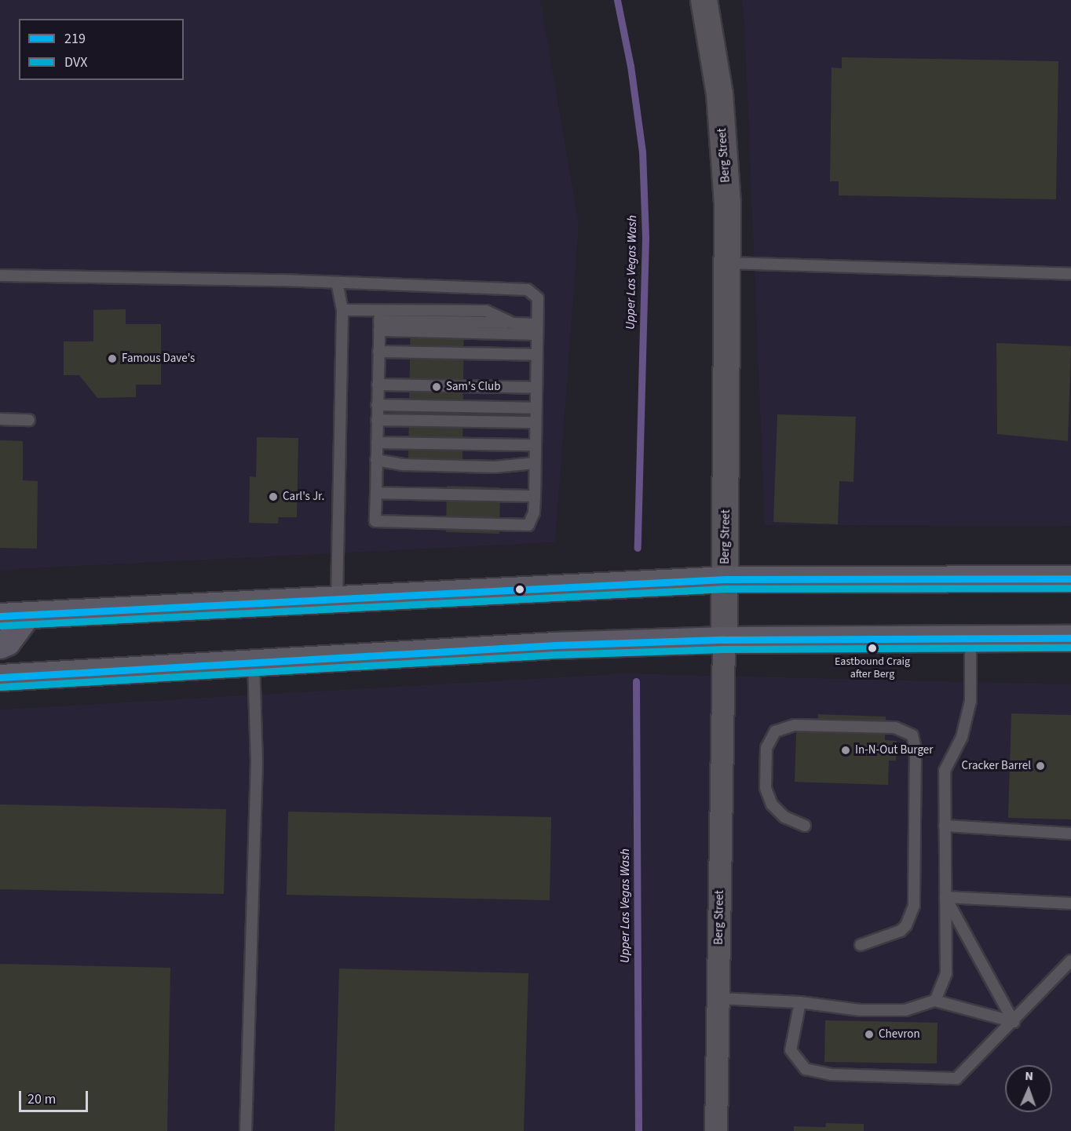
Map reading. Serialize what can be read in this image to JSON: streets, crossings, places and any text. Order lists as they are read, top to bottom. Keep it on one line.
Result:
{"streets":{"street":["Berg Street"]},"water":["Upper Las Vegas Wash"],"places":["Famous Dave's","Sam's Club","Carl's Jr.","Eastbound Craig after Berg","In-N-Out Burger","Cracker Barrel","Chevron"],"lines":["transit line 219","transit line DVX"],"legend":["219","DVX"],"scale_bar":"20 m","north":"top"}
